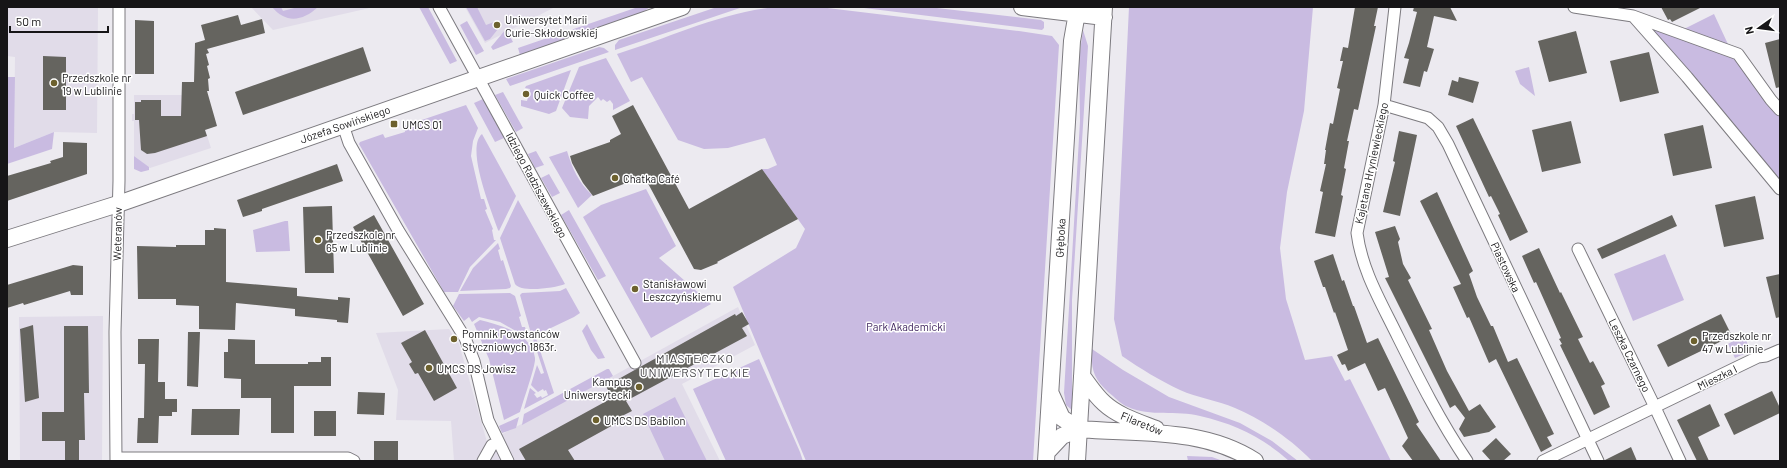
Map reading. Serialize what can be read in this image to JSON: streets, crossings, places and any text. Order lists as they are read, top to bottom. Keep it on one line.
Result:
{"streets":{"main road":["Józefa Sowińskiego","Głęboka","Filaretów"],"street":["Kajetana Hryniewieckiego","Idziego Radziszewskiego","Weteranów","Piastowska","Leszka Czarnego","Mieszka I"]},"crossings":[["Józefa Sowińskiego","Idziego Radziszewskiego"],["Józefa Sowińskiego","Weteranów"],["Kajetana Hryniewieckiego","Piastowska"],["Głęboka","Filaretów"],["Piastowska","Mieszka I"],["Leszka Czarnego","Mieszka I"]],"districts":["MIASTECZKO UNIWERSYTECKIE"],"parks":["Park Akademicki"],"places":{"other":["Uniwersytet Marii Curie-Skłodowskiej","Przedszkole nr 19 w Lublinie","Quick Coffee","Chatka Café","Przedszkole nr 65 w Lublinie","Stanisławowi Leszczyńskiemu","Pomnik Powstańców Styczniowych 1863r.","Przedszkole nr 47 w Lublinie","UMCS DS Jowisz","Kampus Uniwersytecki","UMCS DS Babilon"],"transit":["UMCS 01"]},"scale_bar":"50 m","north":"left"}
